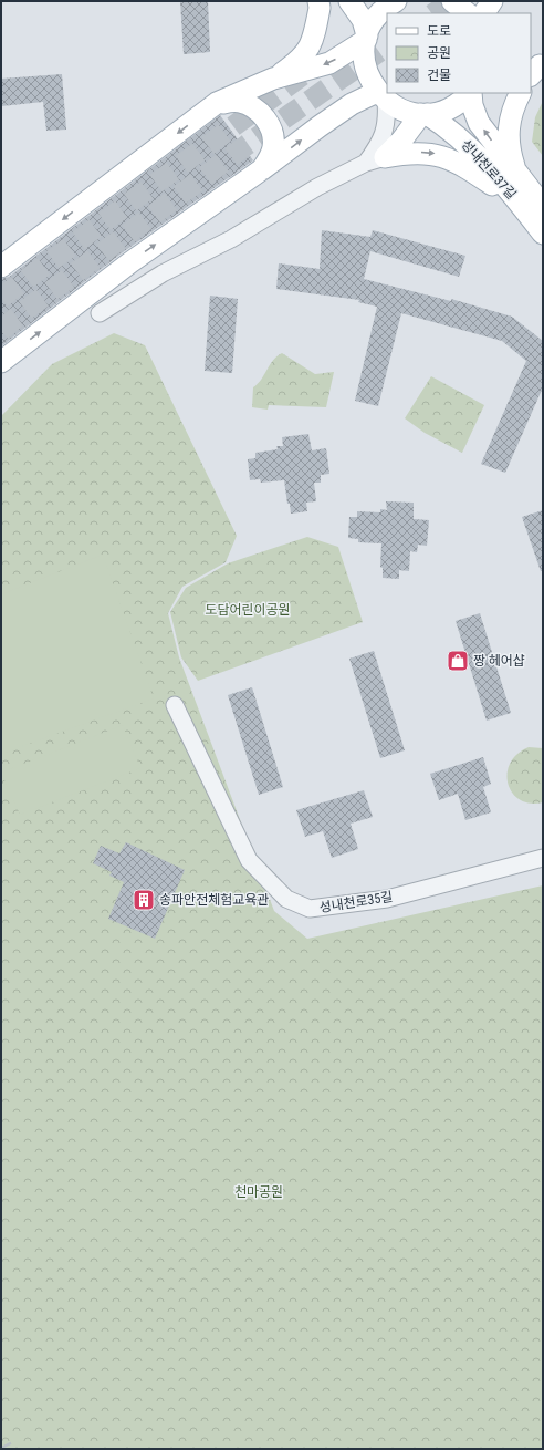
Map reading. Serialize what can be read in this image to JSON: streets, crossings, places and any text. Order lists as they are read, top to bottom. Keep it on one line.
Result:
{"streets":{"main road":["성내천로37길"],"street":["성내천로35길"]},"parks":["도담어린이공원","천마공원"],"places":{"shop":["짱 헤어샵"],"building":["송파안전체험교육관"]},"legend":["도로","공원","건물"]}
